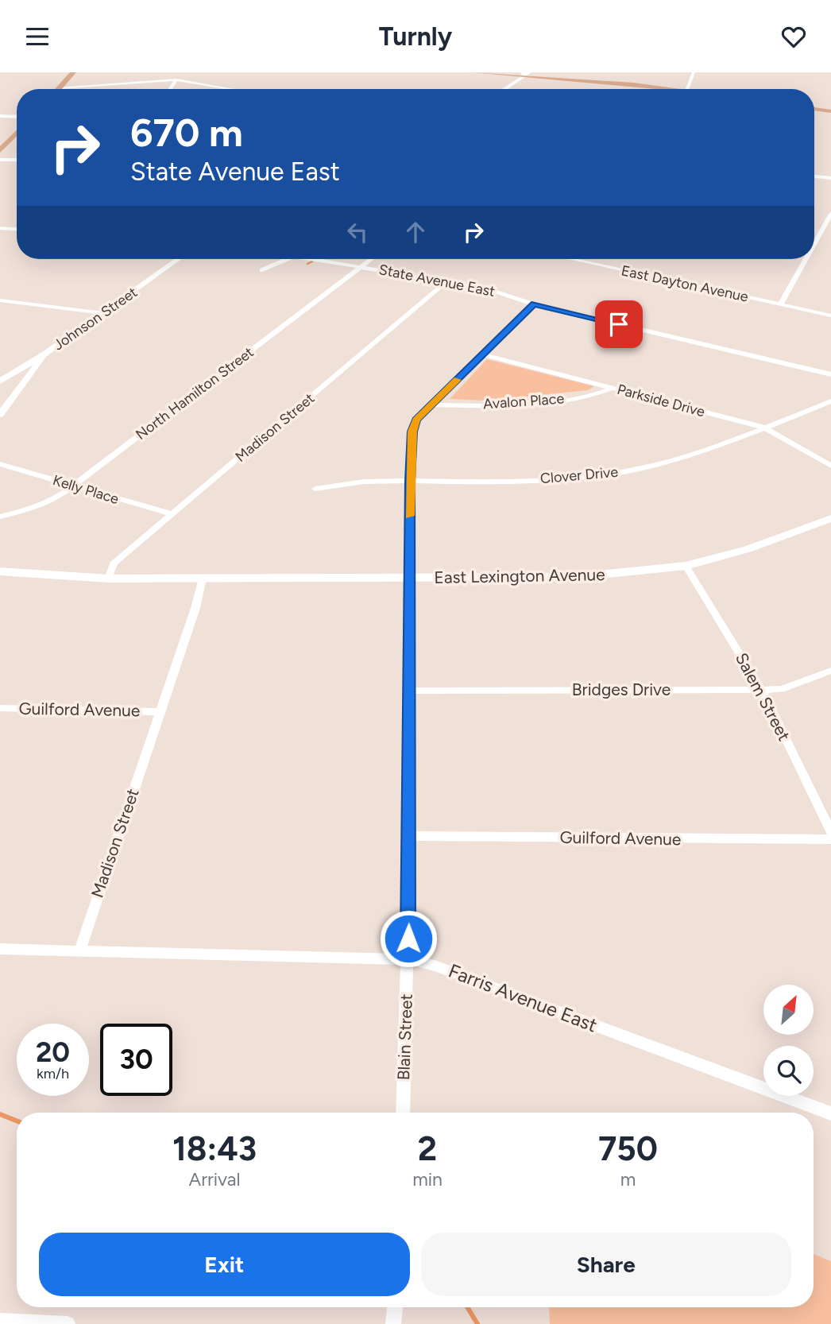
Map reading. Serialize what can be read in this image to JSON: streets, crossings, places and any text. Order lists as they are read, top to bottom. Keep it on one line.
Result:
{"streets":{"main road":["East Lexington Avenue"],"street":["State Avenue East","East Dayton Avenue","Johnson Street","North Hamilton Street","Parkside Drive","Avalon Place","Madison Street","Clover Drive","Kelly Place","Bridges Drive","Salem Street","Guilford Avenue","Farris Avenue East","Blain Street"]},"crossings":[["State Avenue East","North Hamilton Street"],["State Avenue East","Madison Street"],["State Avenue East","Blain Street"],["North Hamilton Street","Kelly Place"],["Parkside Drive","Avalon Place"],["Parkside Drive","Clover Drive"],["Parkside Drive","Blain Street"],["Avalon Place","Blain Street"],["Madison Street","Kelly Place"],["Madison Street","East Lexington Avenue"],["Madison Street","Guilford Avenue"],["Madison Street","Farris Avenue East"],["Clover Drive","Blain Street"],["East Lexington Avenue","Salem Street"],["East Lexington Avenue","Blain Street"],["Bridges Drive","Salem Street"],["Bridges Drive","Blain Street"],["Guilford Avenue","Blain Street"],["Farris Avenue East","Blain Street"]],"north":"top right","page":{"header":"Turnly","turn":["670 m","State Avenue East"],"speed":"20 km/h","limit":"30","eta":["18:43","Arrival","2","min","750","m"],"buttons":["Exit","Share"]}}
